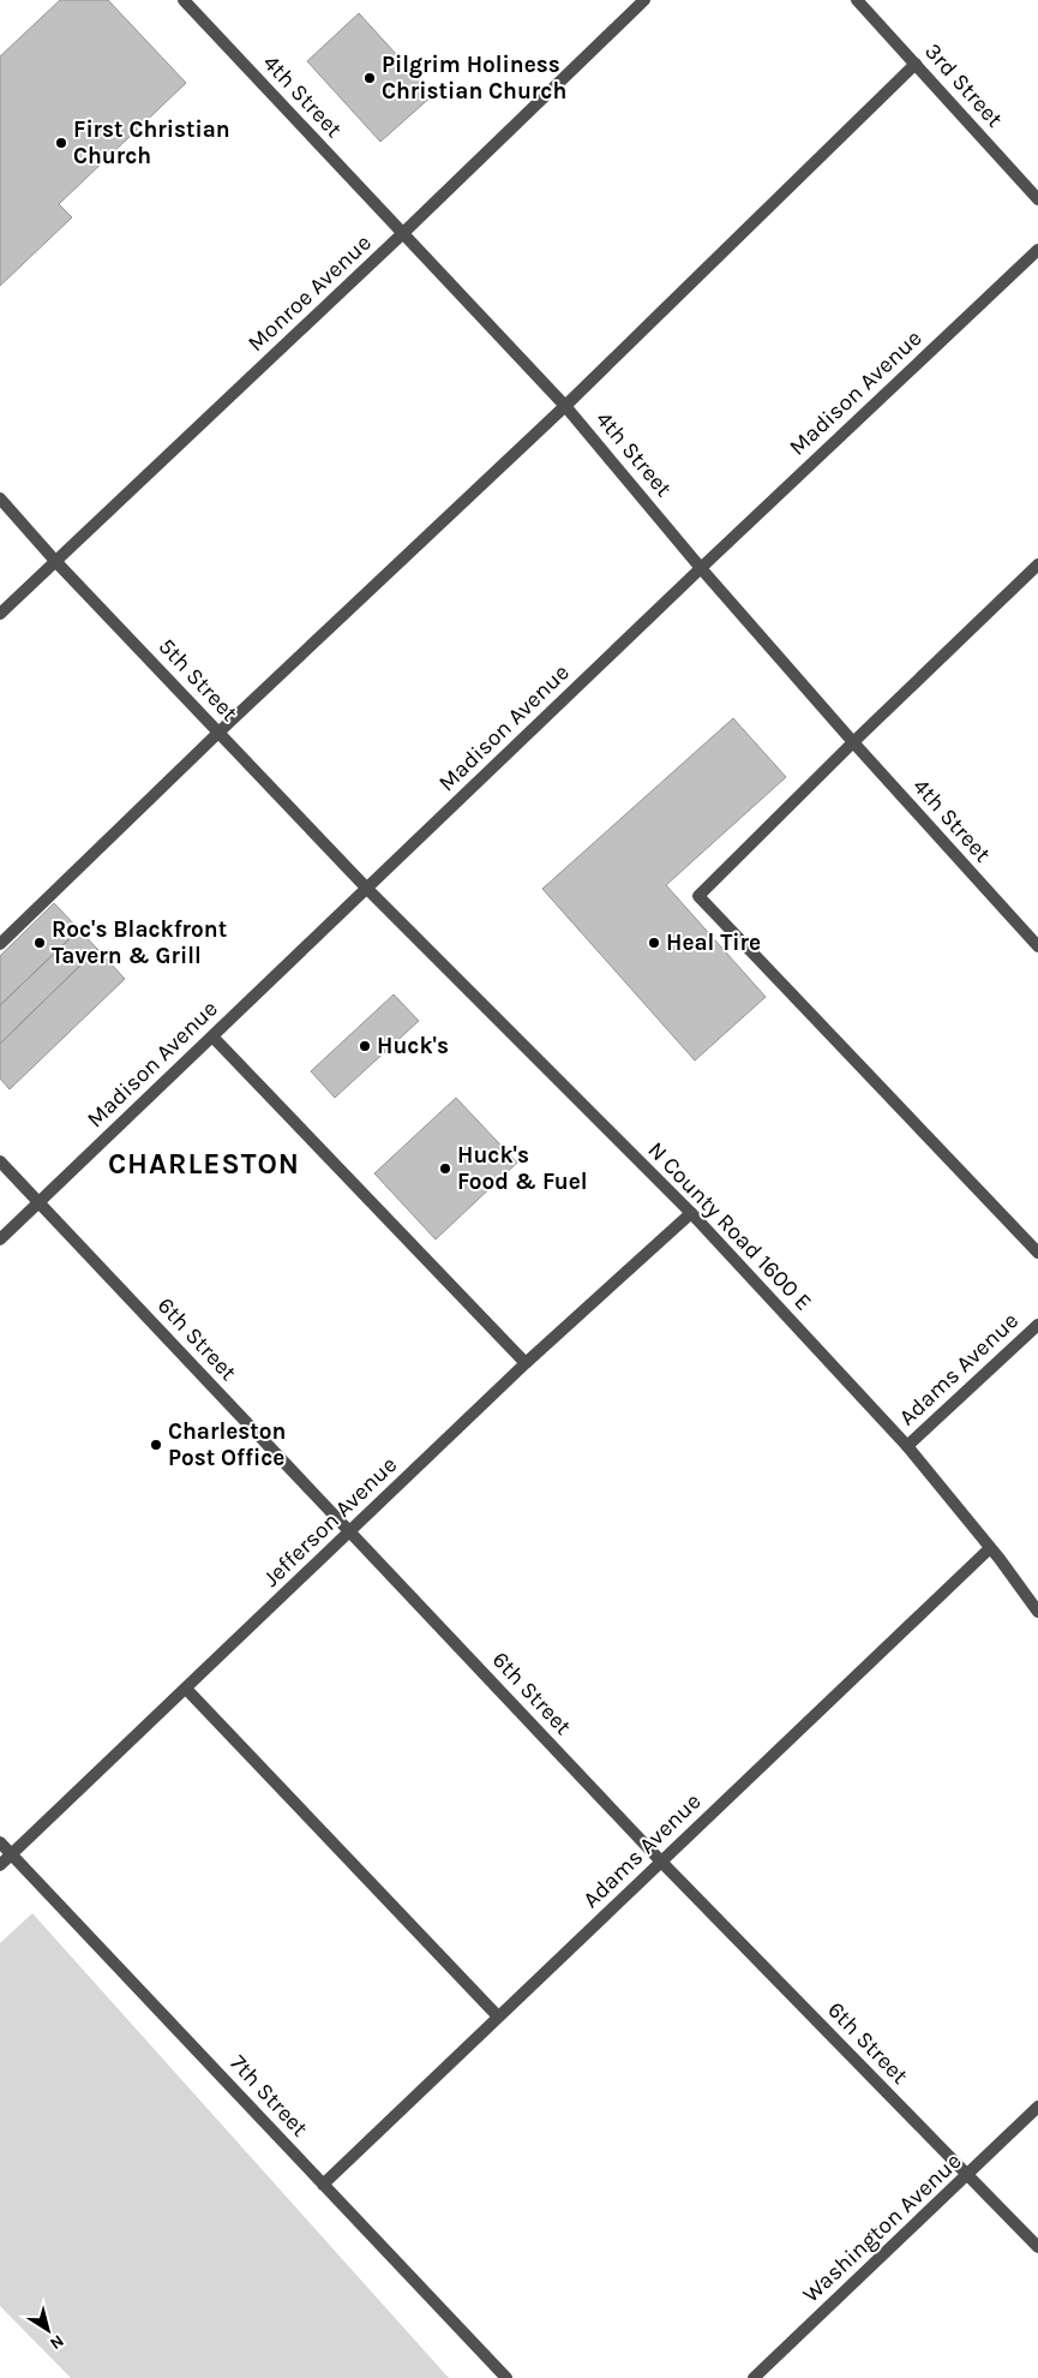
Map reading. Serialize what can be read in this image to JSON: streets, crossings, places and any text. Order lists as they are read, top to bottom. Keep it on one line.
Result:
{"streets":{"street":["3rd Street","4th Street","Monroe Avenue","Madison Avenue","5th Street","N County Road 1600 E","6th Street","Adams Avenue","Jefferson Avenue","7th Street","Washington Avenue"]},"crossings":[["4th Street","Monroe Avenue"],["4th Street","Madison Avenue"],["Monroe Avenue","5th Street"],["Madison Avenue","5th Street"],["Madison Avenue","N County Road 1600 E"],["Madison Avenue","6th Street"],["5th Street","N County Road 1600 E"],["N County Road 1600 E","Adams Avenue"],["N County Road 1600 E","Jefferson Avenue"],["6th Street","Adams Avenue"],["6th Street","Jefferson Avenue"],["6th Street","Washington Avenue"],["Adams Avenue","7th Street"],["Jefferson Avenue","7th Street"]],"districts":["CHARLESTON"],"places":["Pilgrim Holiness Christian Church","First Christian Church","Roc's Blackfront Tavern & Grill","Heal Tire","Huck's","Huck's Food & Fuel","Charleston Post Office"],"north":"bottom right"}
